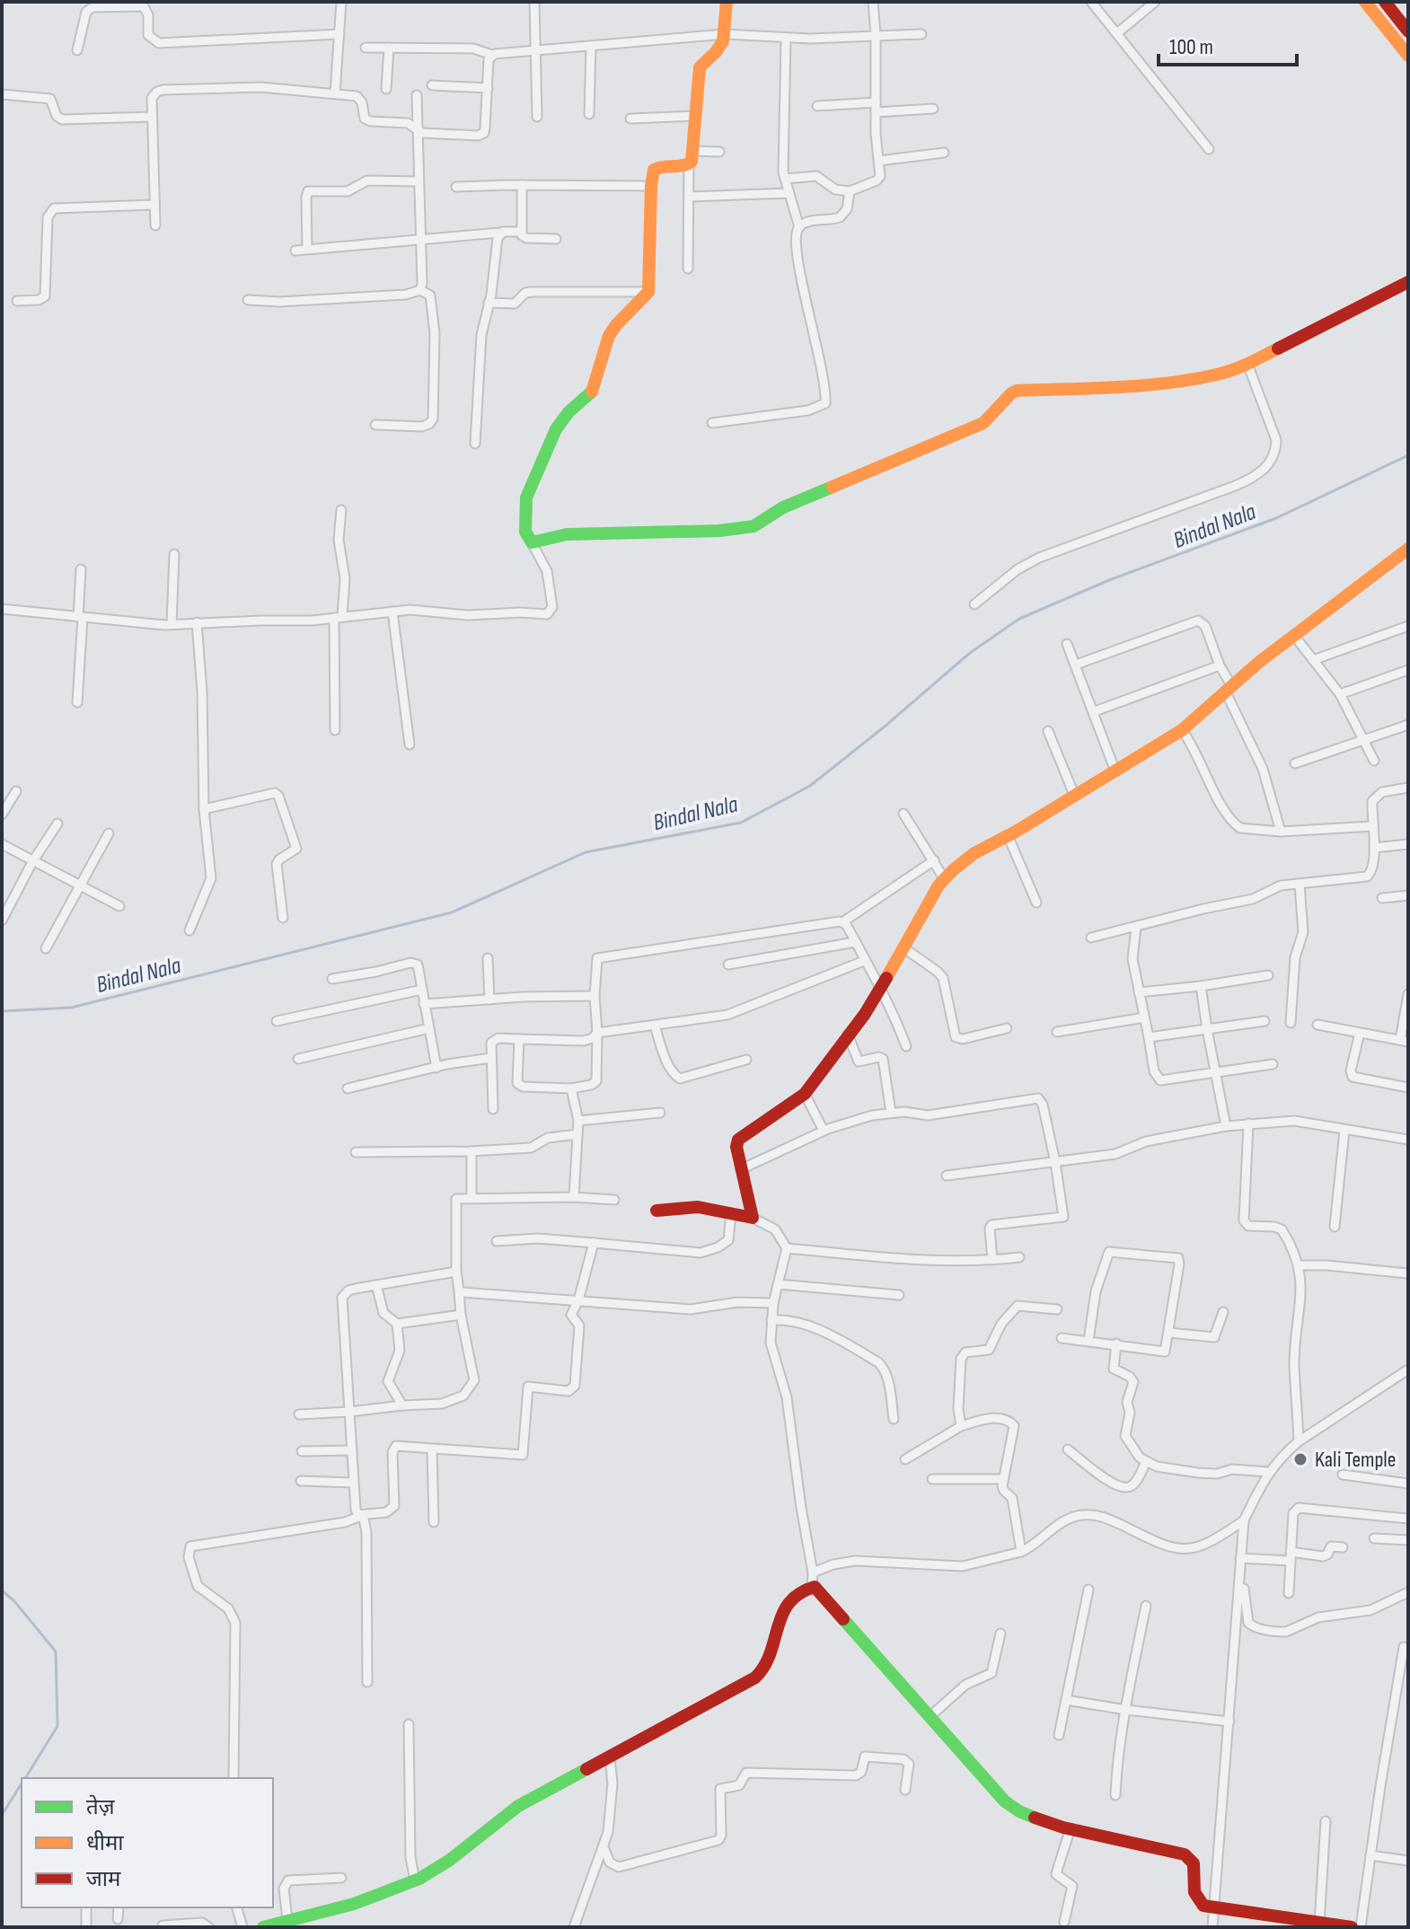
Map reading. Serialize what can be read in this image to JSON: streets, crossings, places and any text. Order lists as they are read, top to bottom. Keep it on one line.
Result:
{"water":["Bindal Nala"],"places":["Kali Temple"],"legend":["तेज़","धीमा","जाम"],"scale_bar":"100 m"}
